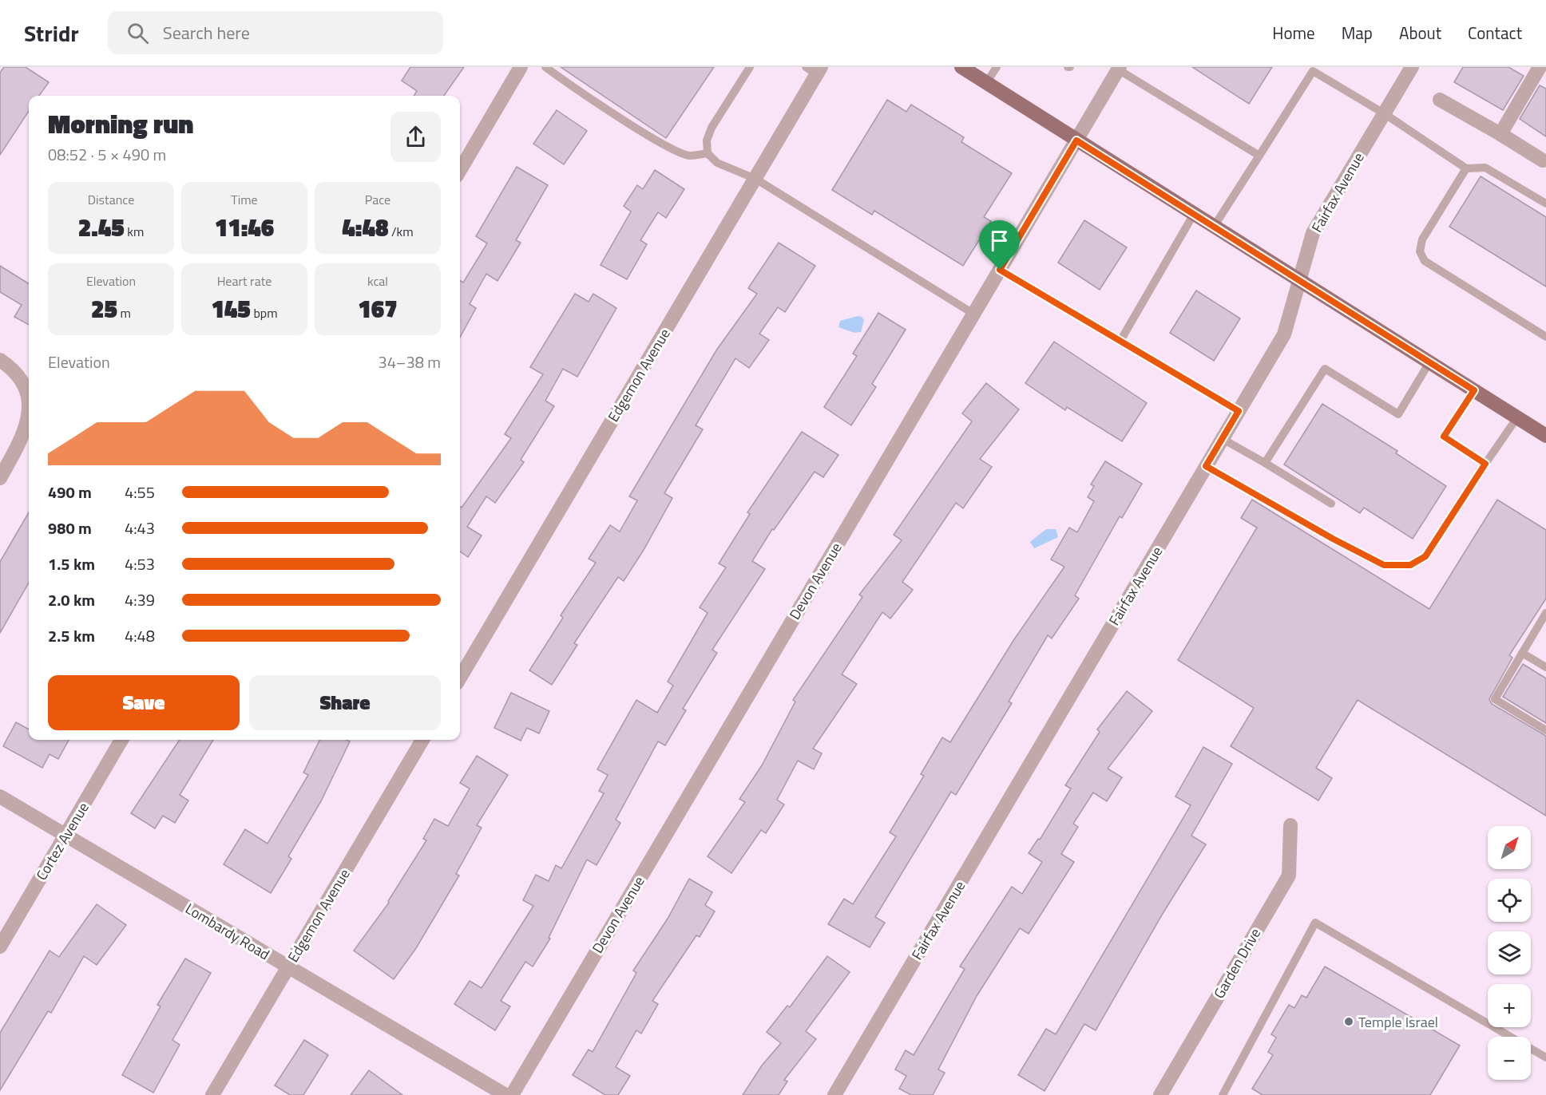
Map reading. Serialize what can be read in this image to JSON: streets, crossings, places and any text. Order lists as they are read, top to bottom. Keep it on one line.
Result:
{"streets":{"street":["Fairfax Avenue","Edgemon Avenue","Devon Avenue","Cortez Avenue","Lombardy Road","Garden Drive"]},"crossings":[["Edgemon Avenue","Lombardy Road"],["Cortez Avenue","Lombardy Road"]],"places":["Temple Israel"],"north":"top right","page":{"header":"Stridr","search":"Search here","nav":["Home","Map","About","Contact"],"heading":["Morning run","08:52 · 5 × 490 m"],"stats":[["Distance","2.45 km"],["Time","11:46"],["Pace","4:48 /km"],["Elevation","25 m"],["Heart rate","145 bpm"],["kcal","167"]],"chart":["Elevation","34–38 m"],"list":[{"name":"490 m","note":"4:55"},{"name":"980 m","note":"4:43"},{"name":"1.5 km","note":"4:53"},{"name":"2.0 km","note":"4:39"},{"name":"2.5 km","note":"4:48"}],"buttons":["Save","Share"],"map_buttons":["+","−"]}}
